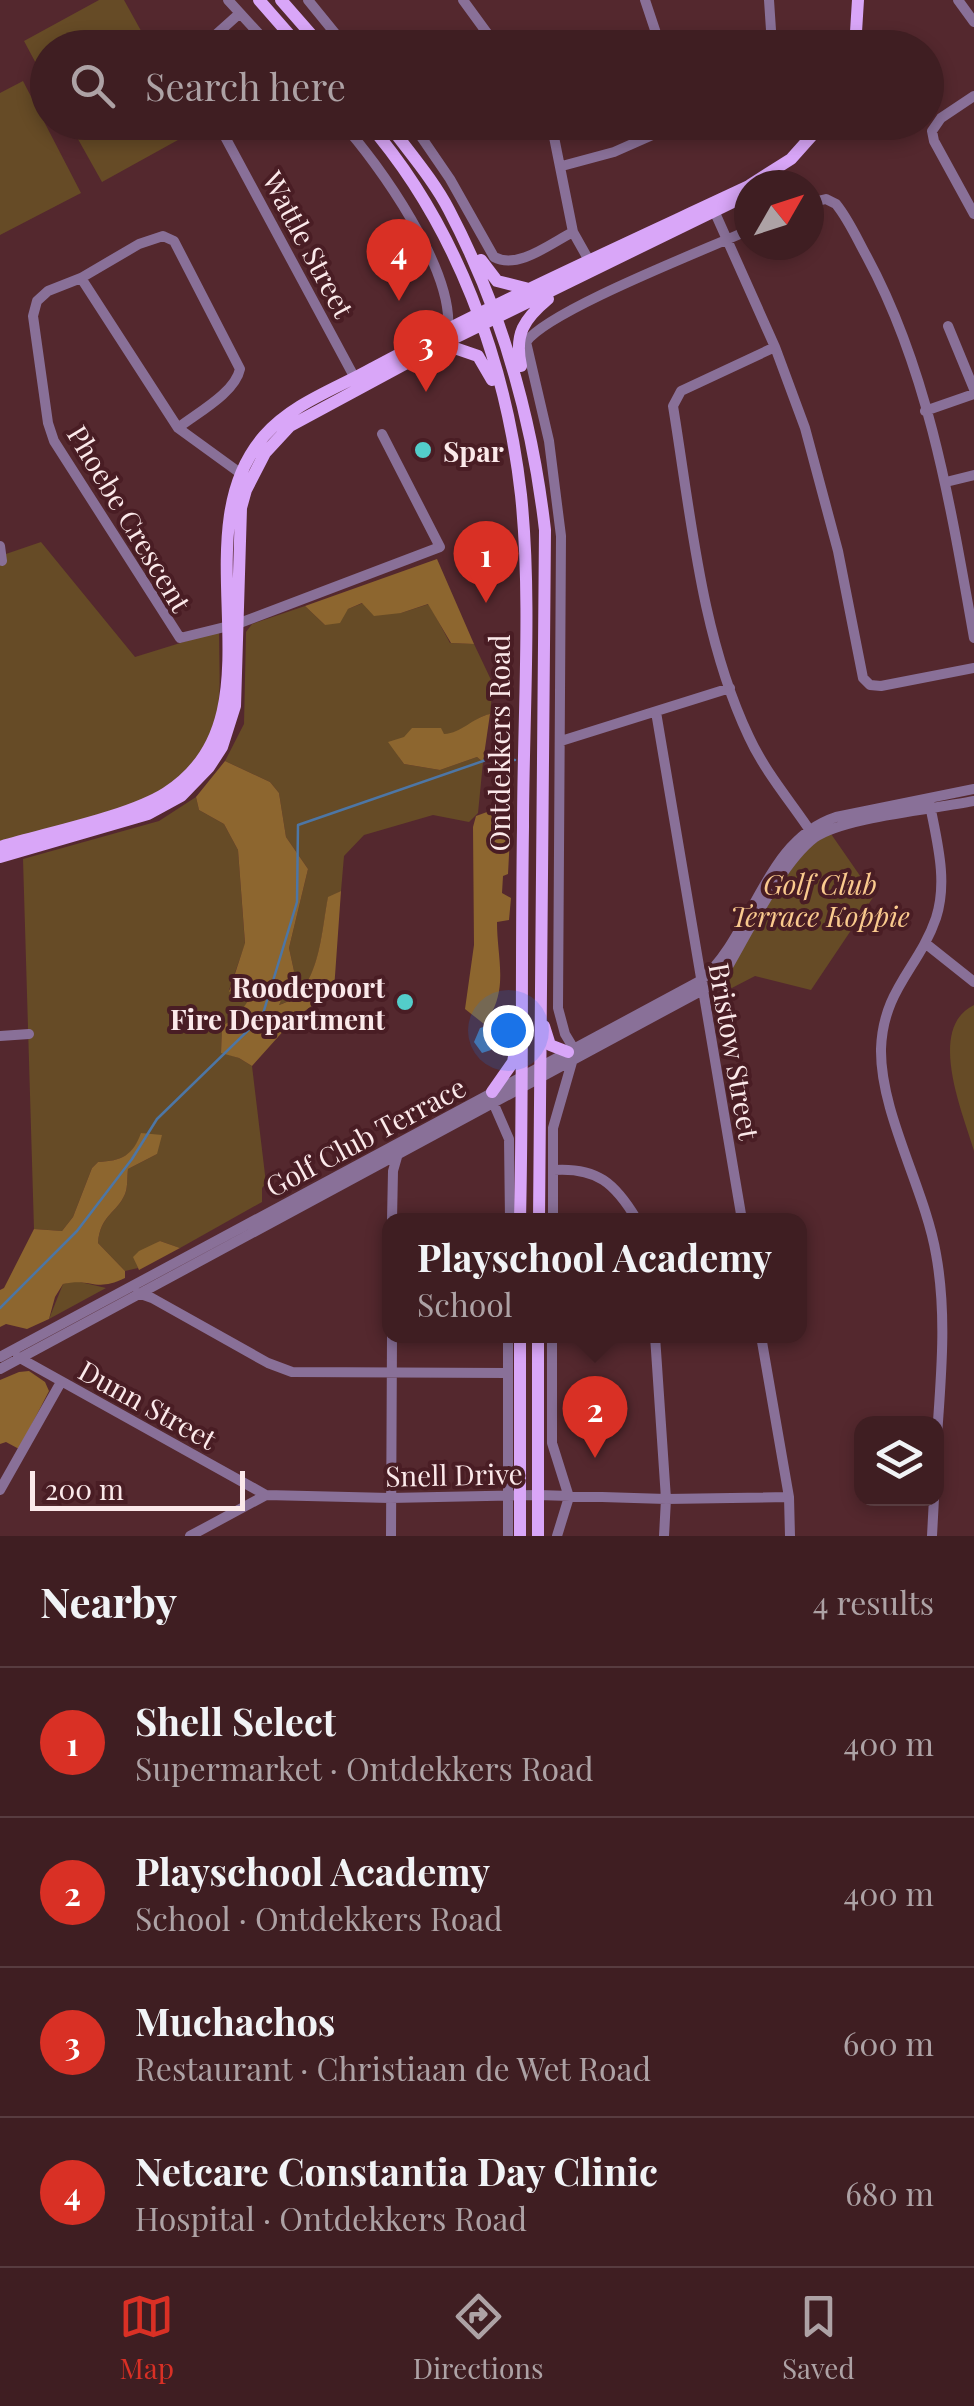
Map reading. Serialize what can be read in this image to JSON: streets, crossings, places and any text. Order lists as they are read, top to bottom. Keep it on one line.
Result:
{"streets":{"main road":["Ontdekkers Road"],"street":["Wattle Street","Phoebe Crescent","Bristow Street","Golf Club Terrace","Dunn Street","Snell Drive"]},"crossings":[["Ontdekkers Road","Golf Club Terrace"],["Bristow Street","Golf Club Terrace"],["Golf Club Terrace","Dunn Street"],["Dunn Street","Snell Drive"]],"parks":["Golf Club Terrace Koppie"],"places":["Spar","Roodepoort Fire Department"],"scale_bar":"200 m","north":"top right","page":{"search":"Search here","pins":["4","3","1","2"],"popup":["Playschool Academy","School"],"scale":"200 m","heading":["Nearby","4 results"],"list":[{"mark":"1","name":"Shell Select","note":"Supermarket · Ontdekkers Road","value":"400 m"},{"mark":"2","name":"Playschool Academy","note":"School · Ontdekkers Road","value":"400 m"},{"mark":"3","name":"Muchachos","note":"Restaurant · Christiaan de Wet Road","value":"600 m"},{"mark":"4","name":"Netcare Constantia Day Clinic","note":"Hospital · Ontdekkers Road","value":"680 m"}],"nav":["Map","Directions","Saved"]}}
